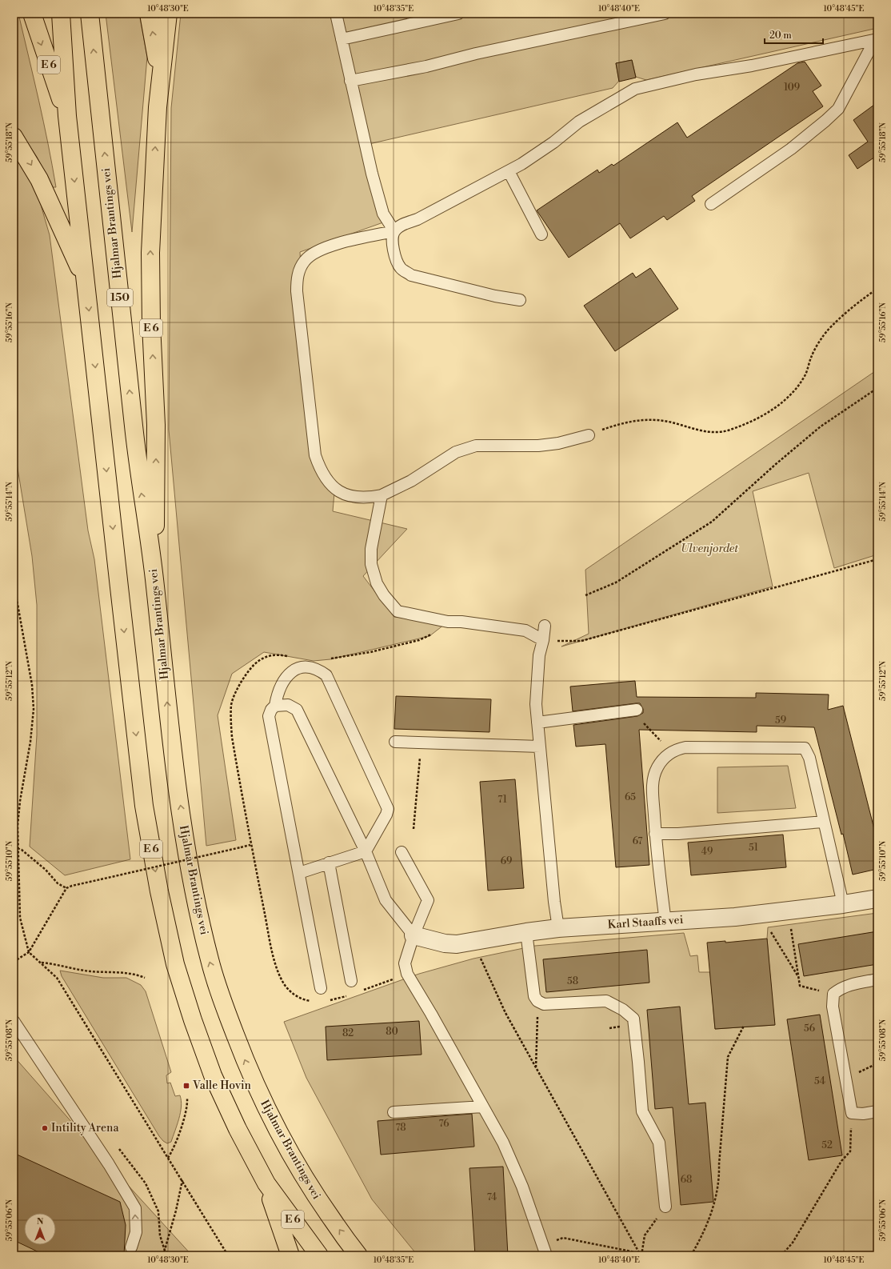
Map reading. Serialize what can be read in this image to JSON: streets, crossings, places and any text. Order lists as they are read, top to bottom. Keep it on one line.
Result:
{"streets":{"highway":["E 6","Hjalmar Brantings vei","150"],"street":["Karl Staaffs vei"]},"crossings":[["E 6","Hjalmar Brantings vei"]],"parks":["Ulvenjordet"],"places":{"transit":["Valle Hovin"],"other":["Intility Arena"]},"house_numbers":["109","59","65","71","67","51","49","69","58","56","80","82","54","76","78","52","68","74"],"scale_bar":"20 m","north":"top","coordinates":["10°48'30\"E","10°48'35\"E","10°48'40\"E","10°48'45\"E","59°55'18\"N","59°55'16\"N","59°55'14\"N","59°55'12\"N","59°55'10\"N","59°55'08\"N","59°55'06\"N"]}
